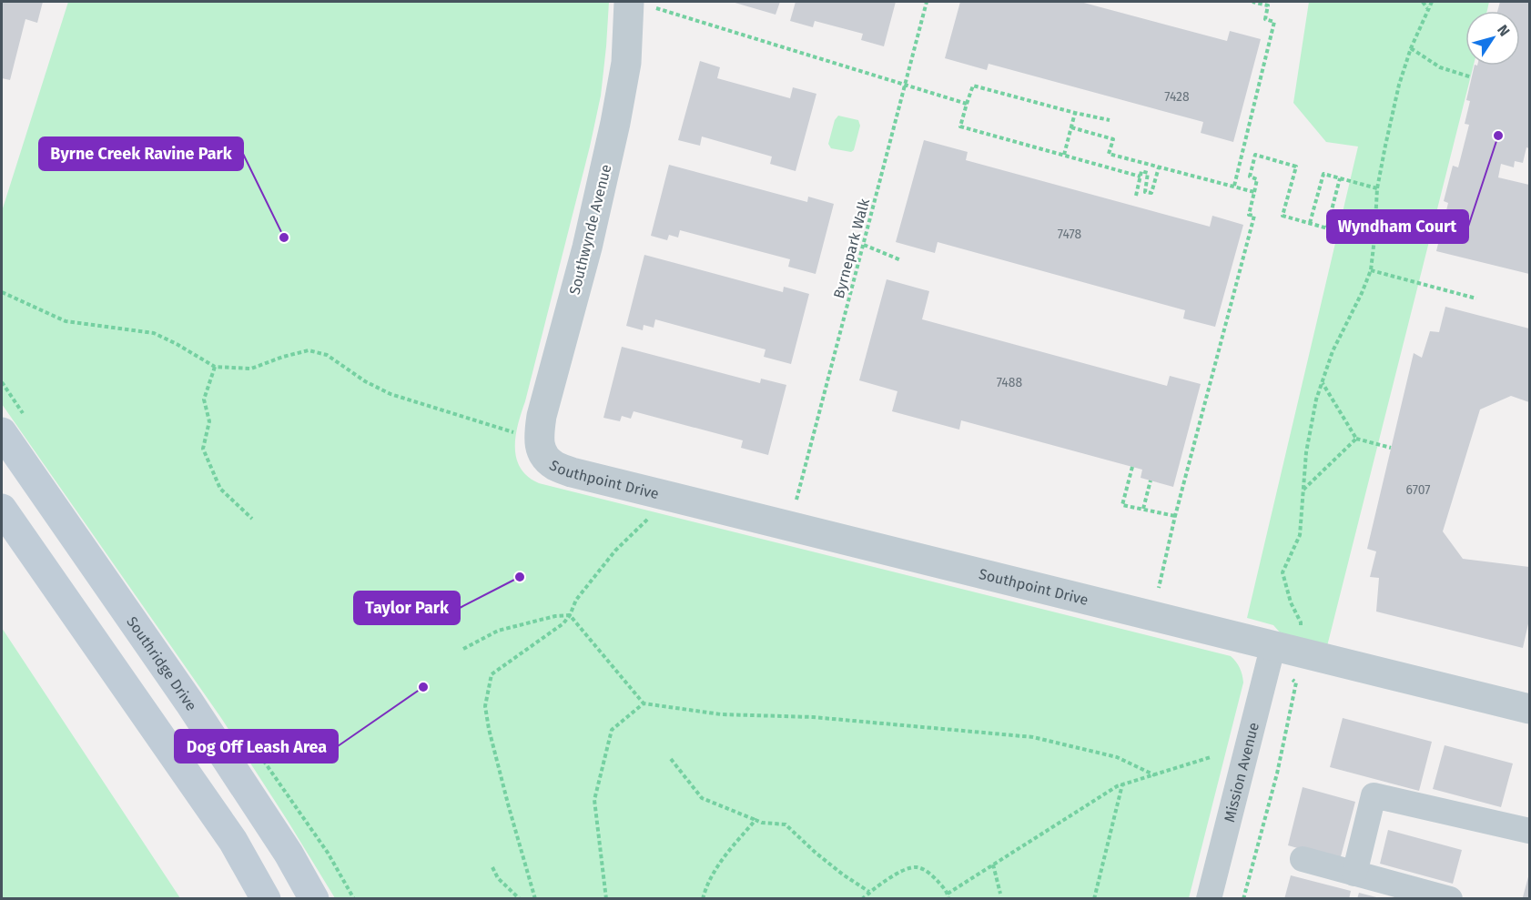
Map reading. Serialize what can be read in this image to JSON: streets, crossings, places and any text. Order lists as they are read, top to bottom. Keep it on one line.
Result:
{"streets":{"main road":["Southridge Drive"],"street":["Southwynde Avenue","Southpoint Drive","Mission Avenue"],"path":["Byrnepark Walk"]},"crossings":[["Southwynde Avenue","Southpoint Drive"],["Southpoint Drive","Mission Avenue"]],"places":["Wyndham Court","Byrne Creek Ravine Park","Taylor Park","Dog Off Leash Area"],"house_numbers":["7428","7478","7488","6707"],"north":"top right"}
